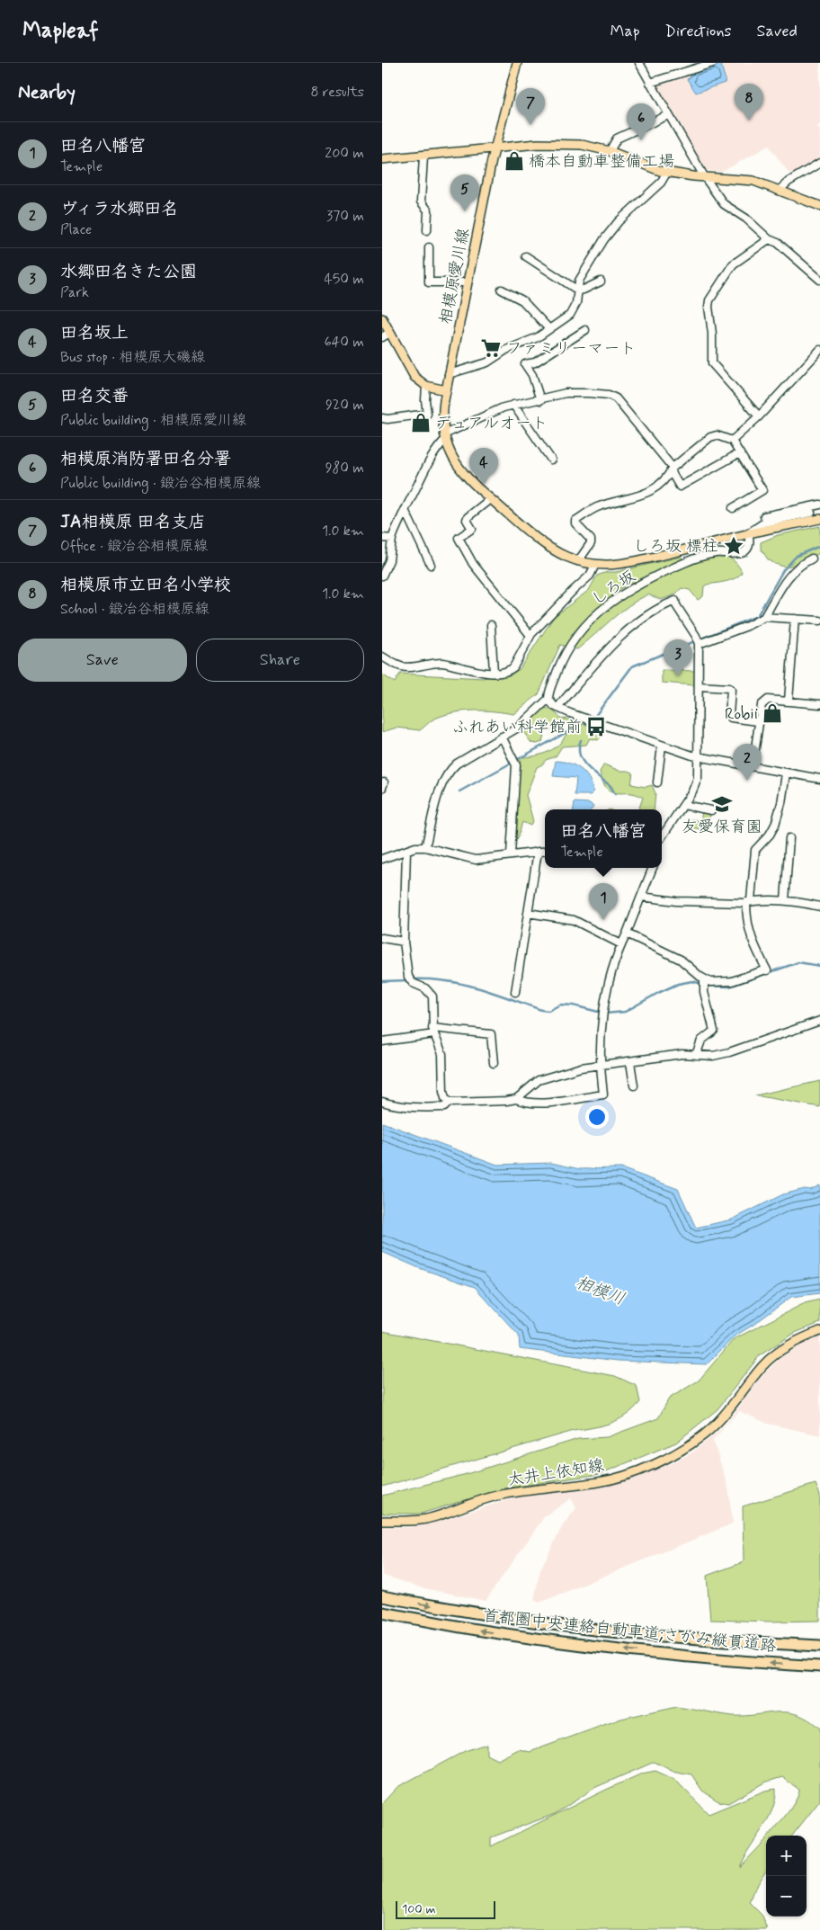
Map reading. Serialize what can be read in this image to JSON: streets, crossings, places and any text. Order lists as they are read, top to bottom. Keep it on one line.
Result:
{"streets":{"highway":["首都圏中央連絡自動車道;さがみ縦貫道路"],"main road":["相模原愛川線","太井上依知線"],"street":["しろ坂"]},"crossings":[["相模原愛川線","しろ坂"]],"water":["相模川"],"places":{"shop":["橋本自動車整備工場","デュアルオート","Robii"],"supermarket":["ファミリーマート"],"place":["しろ坂 標柱"],"bus stop":["ふれあい科学館前"],"school or university":["友愛保育園"]},"scale_bar":"100 m","page":{"header":"Mapleaf","nav":["Map","Directions","Saved"],"heading":["Nearby","8 results"],"pins":["8","7","6","5","4","3","2","1"],"list":[{"mark":"1","name":"田名八幡宮","note":"Temple","value":"200 m"},{"mark":"2","name":"ヴィラ水郷田名","note":"Place","value":"370 m"},{"mark":"3","name":"水郷田名きた公園","note":"Park","value":"450 m"},{"mark":"4","name":"田名坂上","note":"Bus stop · 相模原大磯線","value":"640 m"},{"mark":"5","name":"田名交番","note":"Public building · 相模原愛川線","value":"920 m"},{"mark":"6","name":"相模原消防署田名分署","note":"Public building · 鍛冶谷相模原線","value":"980 m"},{"mark":"7","name":"JA相模原 田名支店","note":"Office · 鍛冶谷相模原線","value":"1.0 km"},{"mark":"8","name":"相模原市立田名小学校","note":"School · 鍛冶谷相模原線","value":"1.0 km"}],"buttons":["Save","Share"],"popup":["田名八幡宮","Temple"],"map_buttons":["+","−"],"scale":"100 m"}}
